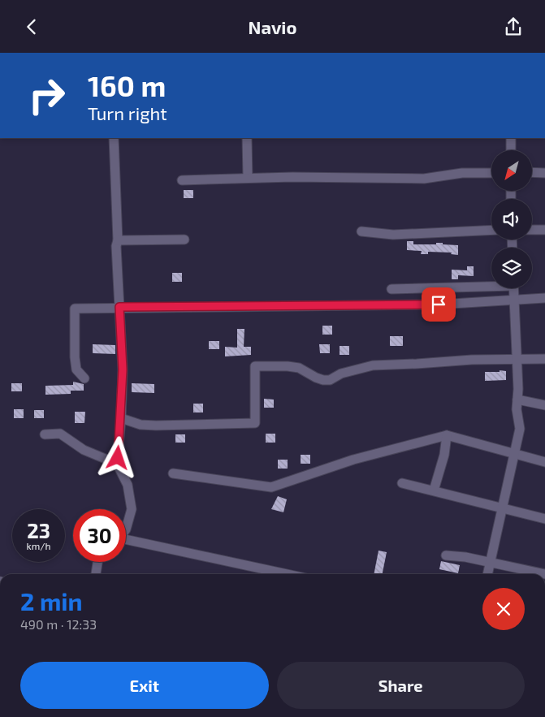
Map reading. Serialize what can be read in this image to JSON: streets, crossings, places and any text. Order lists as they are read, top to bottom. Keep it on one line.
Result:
{"north":"bottom left","page":{"header":"Navio","turn":["160 m","Turn right"],"speed":"23 km/h","limit":"30","heading":["2 min","490 m · 12:33"],"buttons":["Exit","Share"]}}
